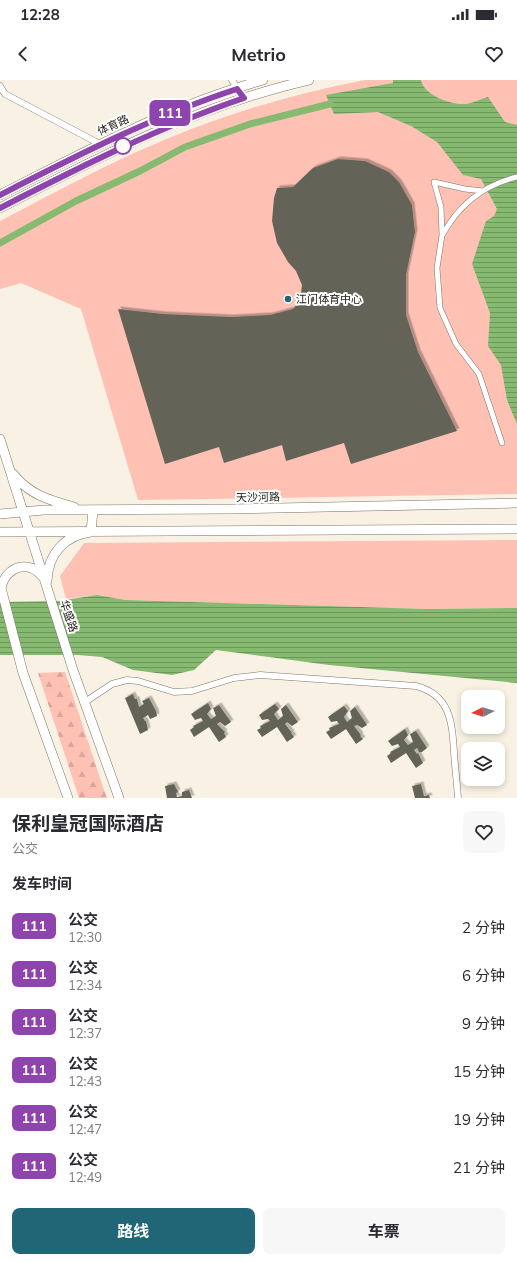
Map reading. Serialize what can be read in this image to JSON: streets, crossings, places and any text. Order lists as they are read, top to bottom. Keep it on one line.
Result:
{"streets":{"main road":["体育路","天沙河路","华盛路"]},"crossings":[["天沙河路","华盛路"]],"places":["江门体育中心"],"lines":["bus line 111"],"north":"left","page":{"status":"12:28","header":"Metrio","on_map":"111","heading":[["保利皇冠国际酒店","公交"],"发车时间"],"list":[{"mark":"111","name":"公交","note":"12:30","value":"2 分钟"},{"mark":"111","name":"公交","note":"12:34","value":"6 分钟"},{"mark":"111","name":"公交","note":"12:37","value":"9 分钟"},{"mark":"111","name":"公交","note":"12:43","value":"15 分钟"},{"mark":"111","name":"公交","note":"12:47","value":"19 分钟"},{"mark":"111","name":"公交","note":"12:49","value":"21 分钟"}],"buttons":["路线","车票"]}}
